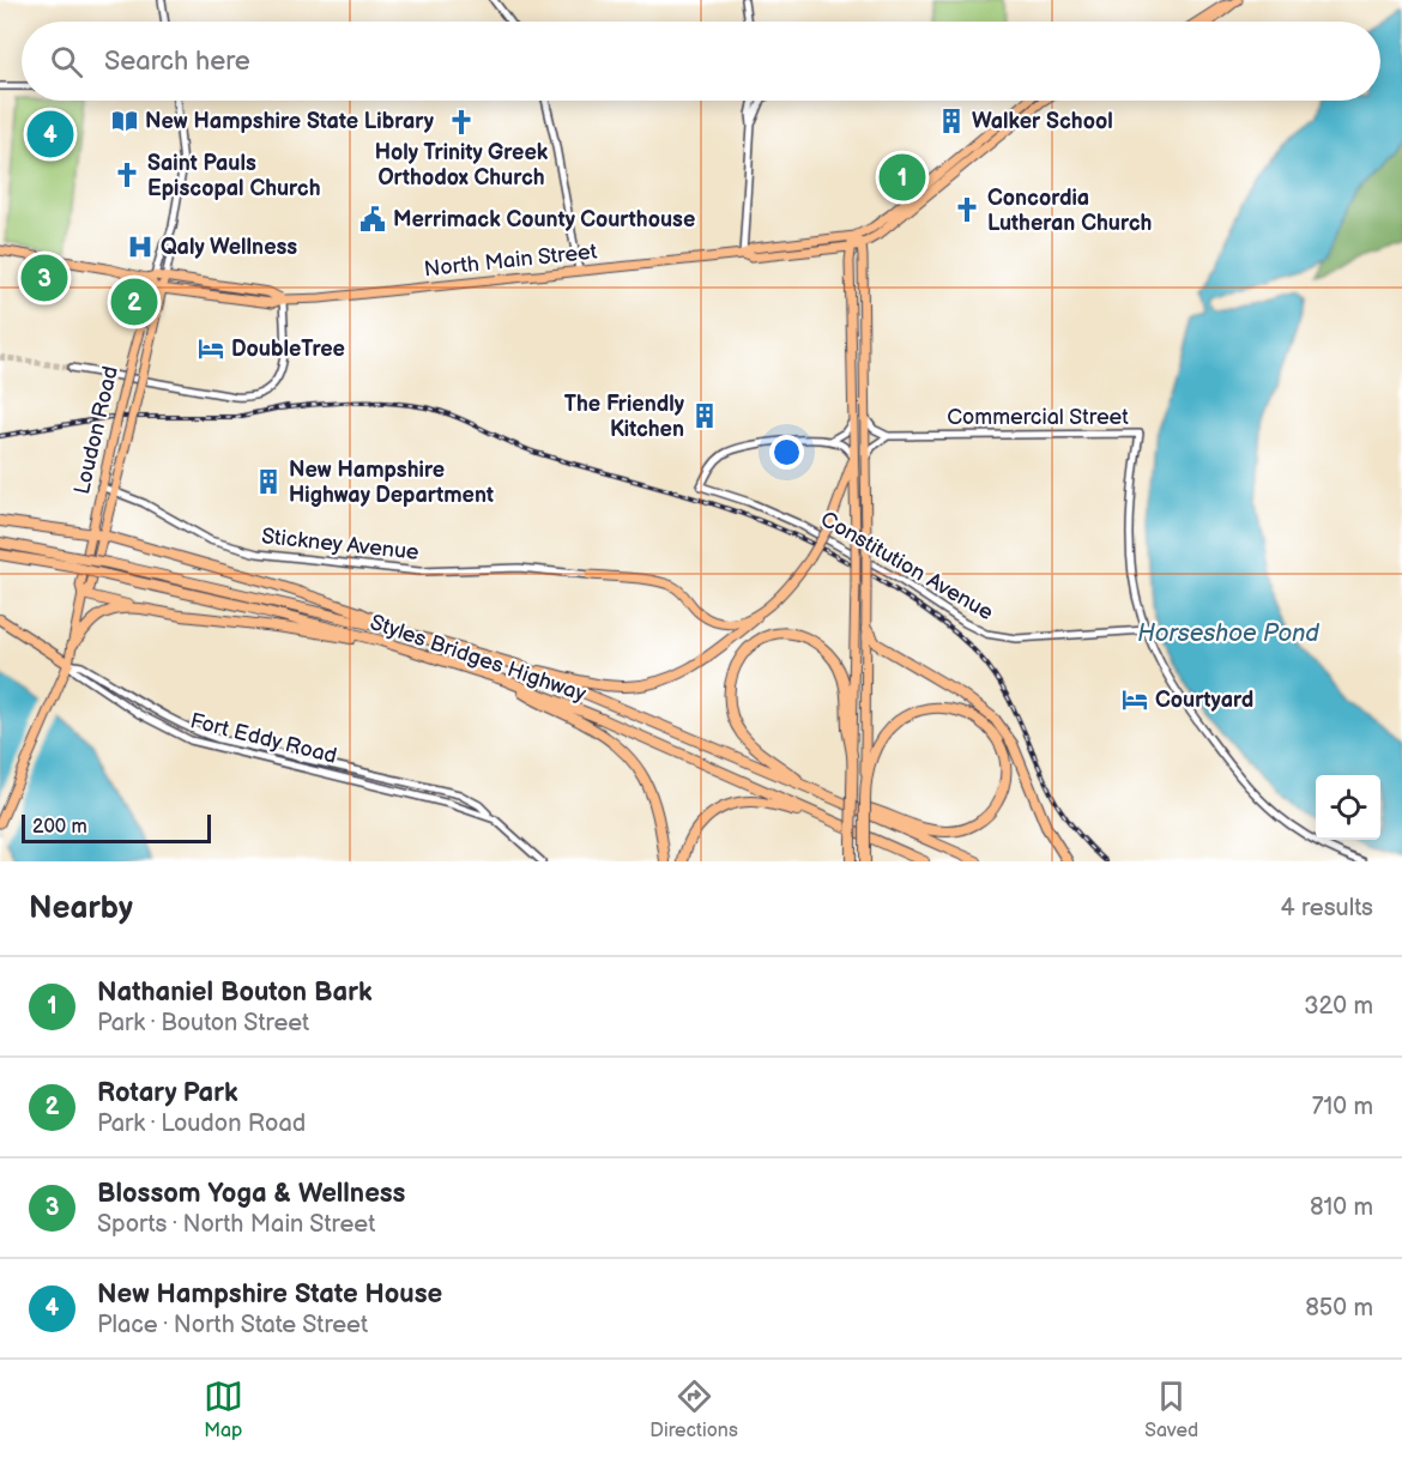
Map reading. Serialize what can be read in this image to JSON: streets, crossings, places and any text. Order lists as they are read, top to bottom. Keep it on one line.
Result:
{"streets":{"highway":["Styles Bridges Highway"],"main road":["North Main Street","Loudon Road"],"street":["Commercial Street","Stickney Avenue","Constitution Avenue","Fort Eddy Road"]},"crossings":[["North Main Street","Loudon Road"],["Commercial Street","Constitution Avenue"],["Loudon Road","Stickney Avenue"],["Loudon Road","Fort Eddy Road"]],"water":["Horseshoe Pond"],"places":{"library":["New Hampshire State Library"],"building":["Walker School","The Friendly Kitchen","New Hampshire Highway Department"],"church":["Holy Trinity Greek Orthodox Church","Saint Pauls Episcopal Church","Concordia Lutheran Church"],"public building":["Merrimack County Courthouse"],"hospital":["Qaly Wellness"],"hotel":["DoubleTree","Courtyard"]},"scale_bar":"200 m","page":{"search":"Search here","pins":["4","1","3","2"],"scale":"200 m","heading":["Nearby","4 results"],"list":[{"mark":"1","name":"Nathaniel Bouton Bark","note":"Park · Bouton Street","value":"320 m"},{"mark":"2","name":"Rotary Park","note":"Park · Loudon Road","value":"710 m"},{"mark":"3","name":"Blossom Yoga & Wellness","note":"Sports · North Main Street","value":"810 m"},{"mark":"4","name":"New Hampshire State House","note":"Place · North State Street","value":"850 m"}],"nav":["Map","Directions","Saved"]}}
